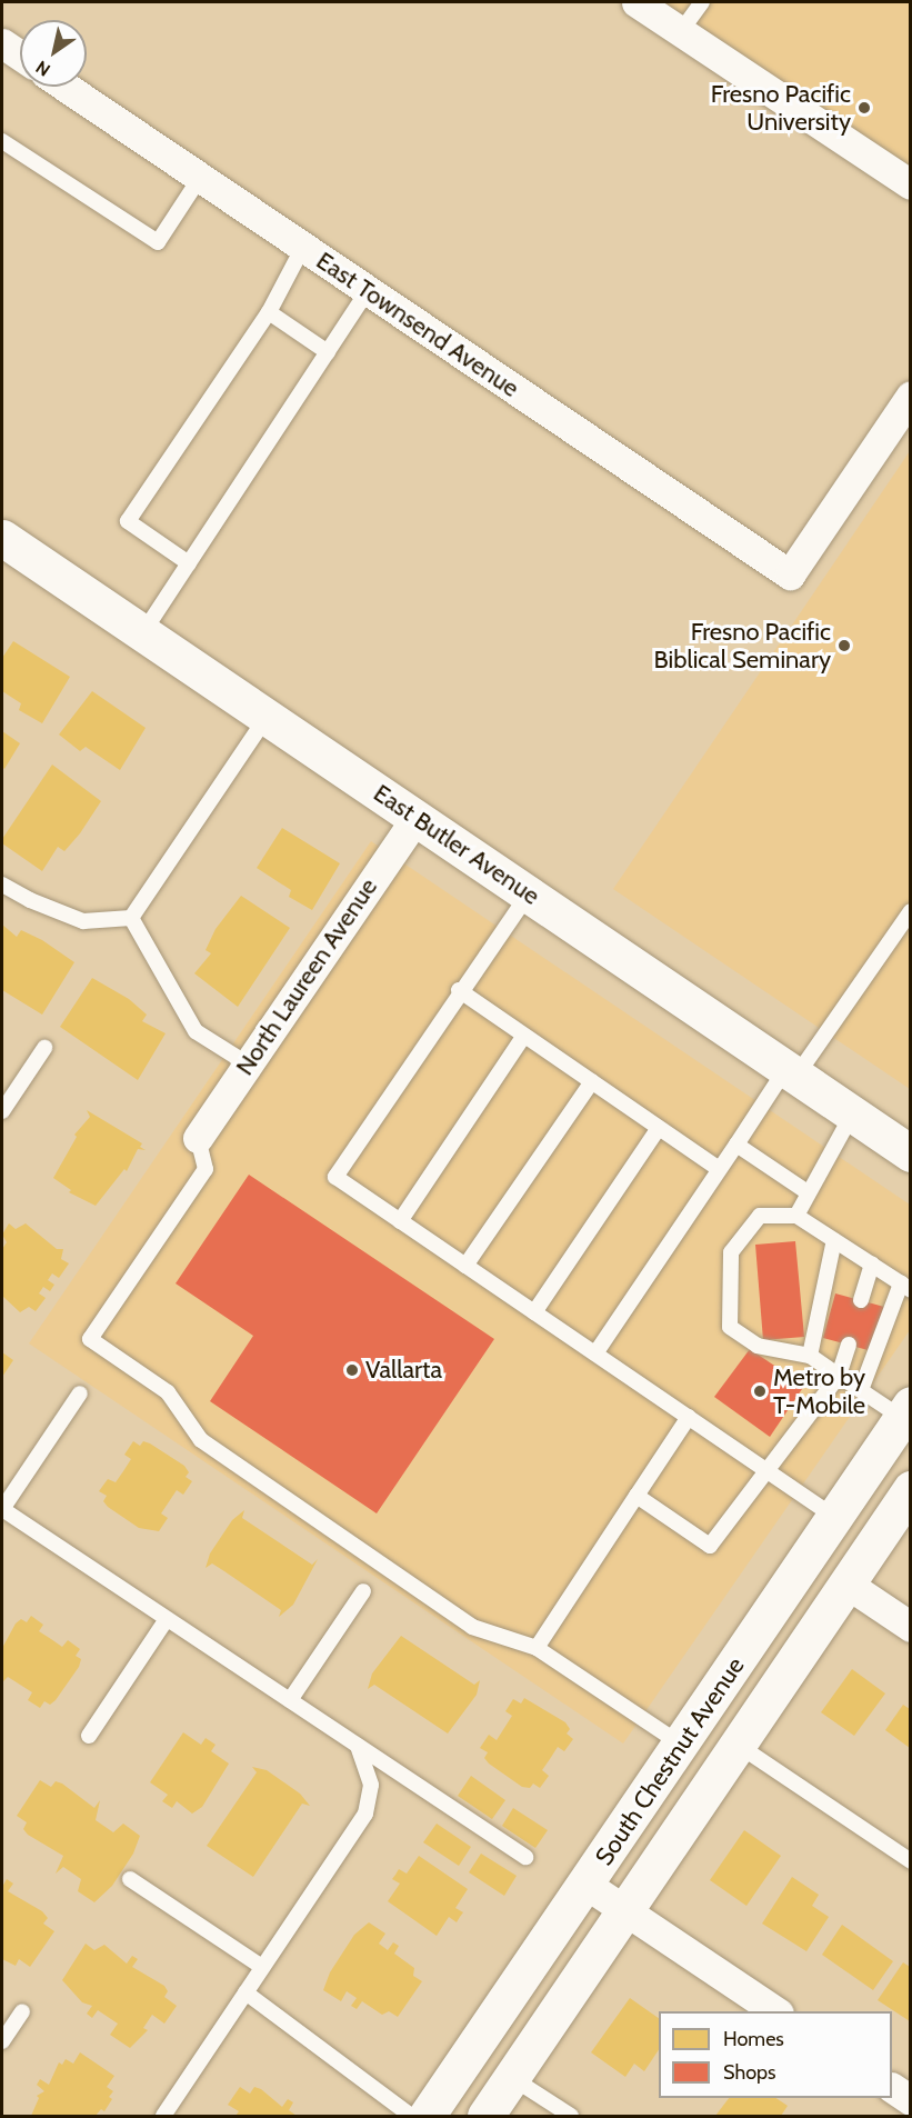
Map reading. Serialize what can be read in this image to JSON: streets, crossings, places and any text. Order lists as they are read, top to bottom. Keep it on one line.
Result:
{"streets":{"main road":["East Butler Avenue","South Chestnut Avenue"],"street":["East Townsend Avenue","North Laureen Avenue"]},"crossings":[["East Butler Avenue","North Laureen Avenue"]],"places":["Fresno Pacific University","Fresno Pacific Biblical Seminary","Vallarta","Metro by T-Mobile"],"legend":["Homes","Shops"],"north":"bottom left"}
